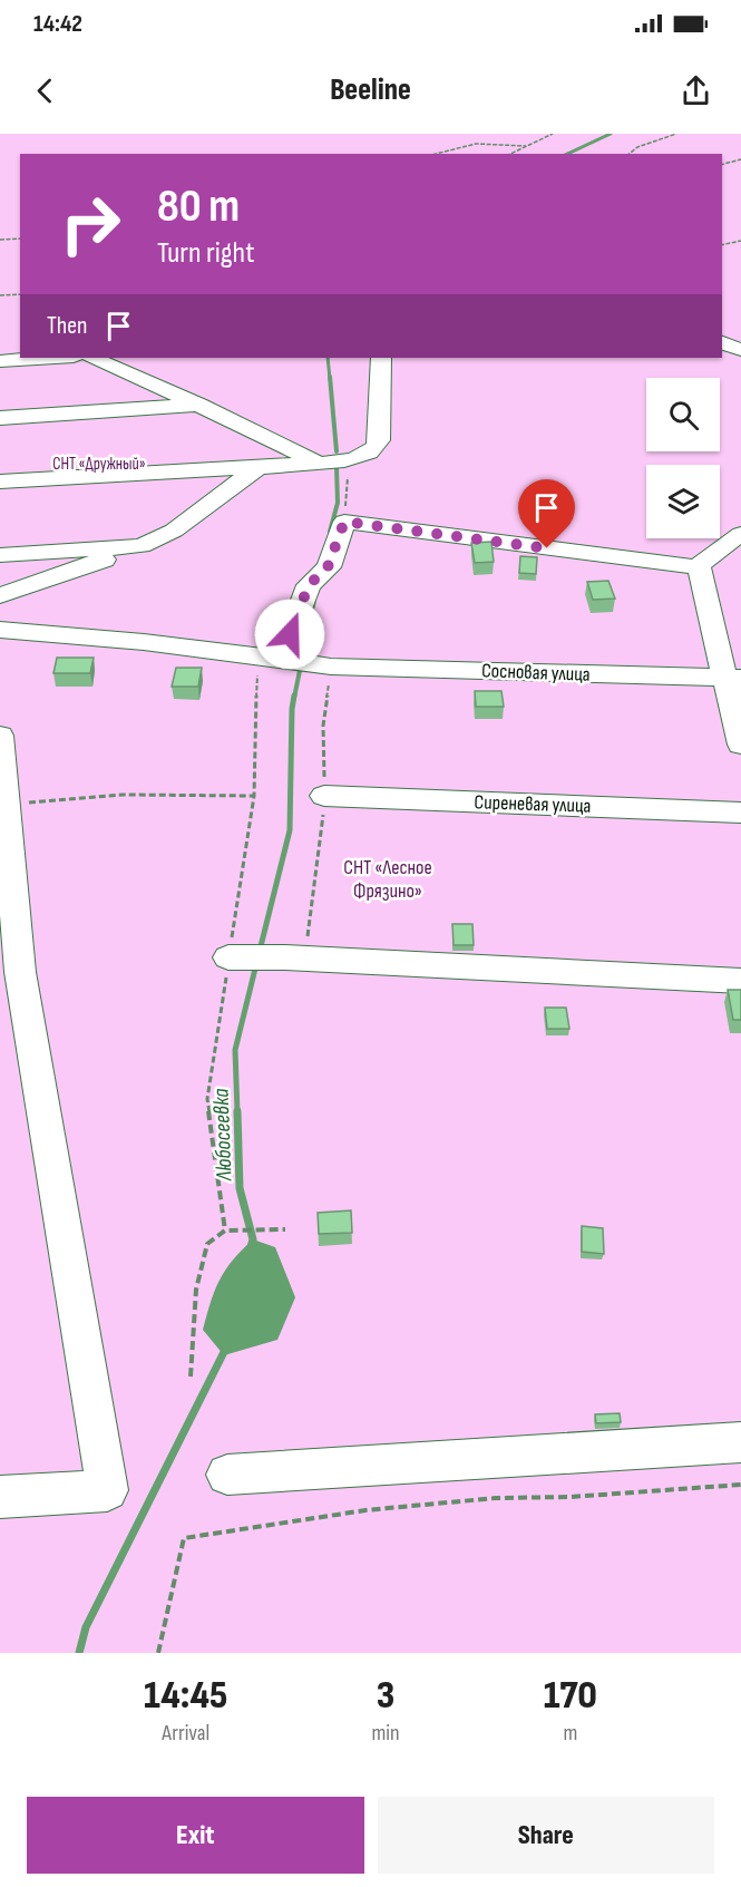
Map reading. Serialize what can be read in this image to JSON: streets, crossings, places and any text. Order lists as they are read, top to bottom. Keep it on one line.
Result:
{"streets":{"street":["Сосновая улица","Сиреневая улица"]},"water":["Любосеевка"],"parks":["СНТ «Дружный»","СНТ «Лесное Фрязино»"],"page":{"status":"14:42","header":"Beeline","turn":["80 m","Turn right"],"then":"Then","eta":["14:45","Arrival","3","min","170","m"],"buttons":["Exit","Share"]}}
